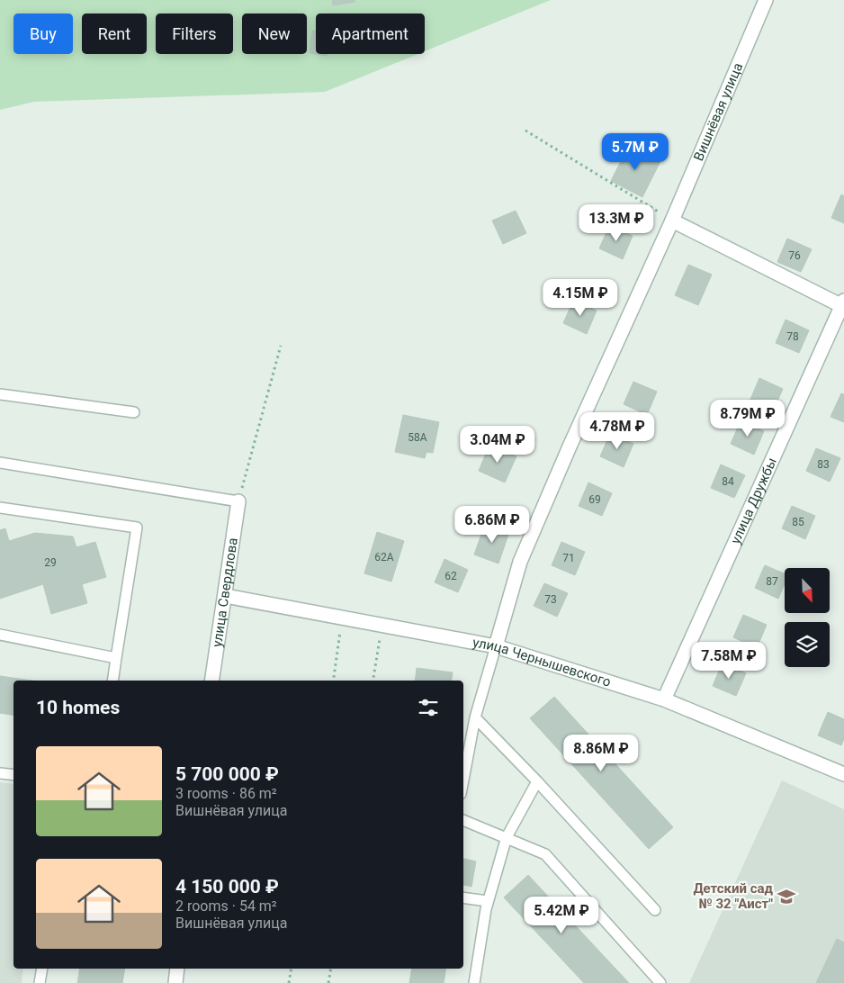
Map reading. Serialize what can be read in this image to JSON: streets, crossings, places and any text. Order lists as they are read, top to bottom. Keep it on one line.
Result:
{"streets":{"street":["Вишнёвая улица","улица Дружбы","улица Свердлова","улица Чернышевского"]},"crossings":[["Вишнёвая улица","улица Чернышевского"],["улица Дружбы","улица Чернышевского"],["улица Свердлова","улица Чернышевского"]],"places":{"school or university":["Детский сад № 32 \"Аист\""]},"house_numbers":["76","78","58А","83","84","69","85","62А","71","29","62","87","73"],"north":"bottom right","page":{"chip":["Buy","Rent","Filters","New","Apartment"],"price":["5.7M ₽","13.3M ₽","4.15M ₽","8.79M ₽","4.78M ₽","3.04M ₽","6.86M ₽","7.58M ₽","8.86M ₽","5.42M ₽"],"heading":"10 homes","list":[{"name":"5 700 000 ₽","note":"3 rooms · 86 m² · Вишнёвая улица"},{"name":"4 150 000 ₽","note":"2 rooms · 54 m² · Вишнёвая улица"}]}}
